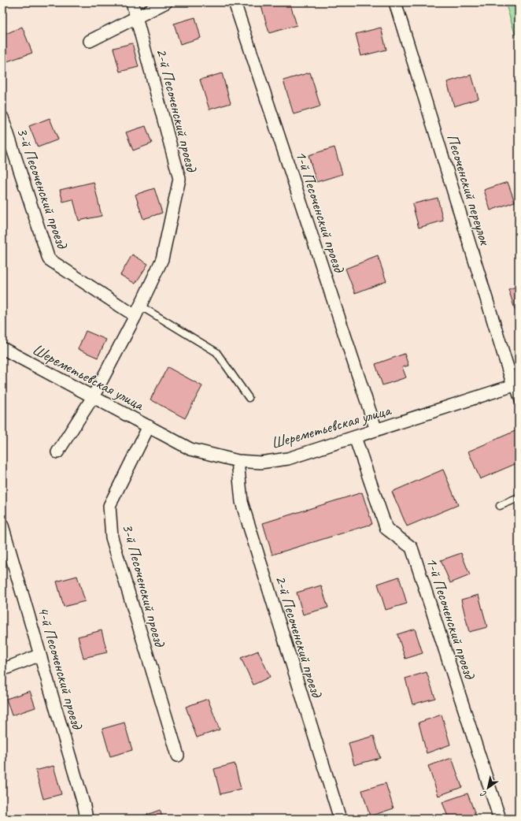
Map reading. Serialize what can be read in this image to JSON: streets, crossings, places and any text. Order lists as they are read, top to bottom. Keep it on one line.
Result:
{"streets":{"street":["2-й Песоченский проезд","3-й Песоченский проезд","Песоченский переулок","1-й Песоченский проезд","Шереметьевская улица","4-й Песоченский проезд"]},"crossings":[["2-й Песоченский проезд","3-й Песоченский проезд"],["2-й Песоченский проезд","Шереметьевская улица"],["3-й Песоченский проезд","Шереметьевская улица"],["Песоченский переулок","Шереметьевская улица"],["1-й Песоченский проезд","Шереметьевская улица"]],"north":"bottom left"}
